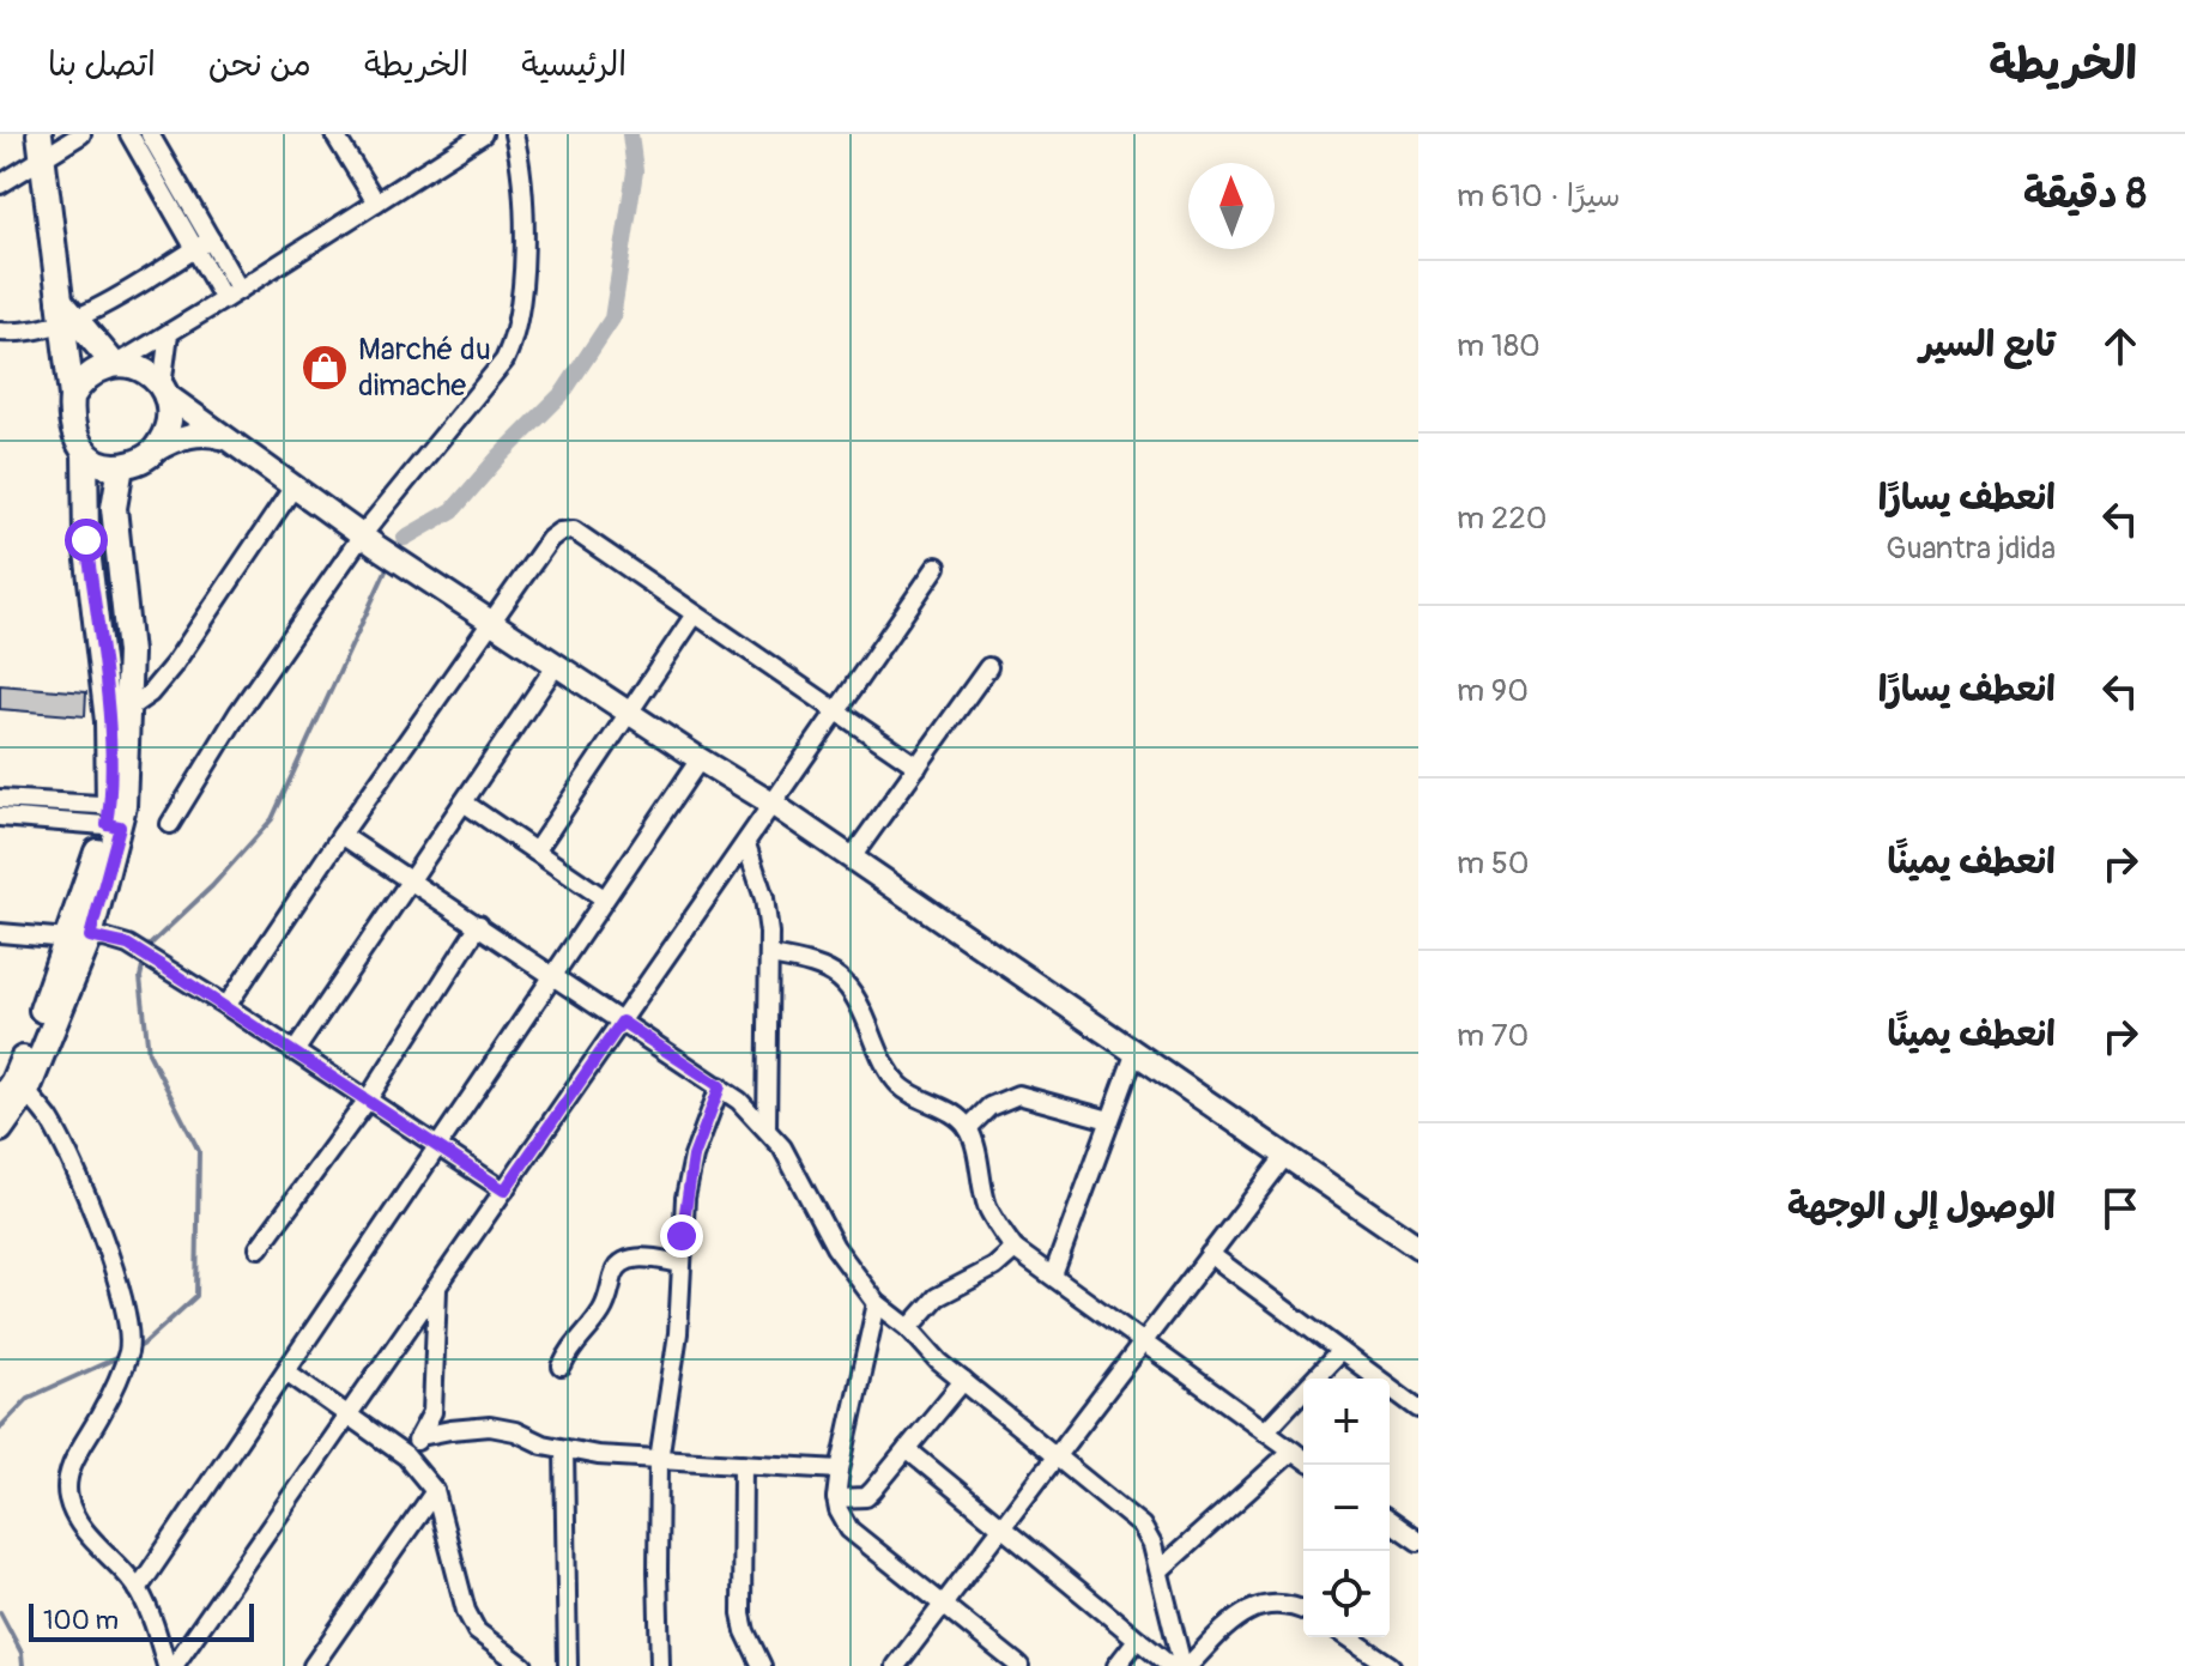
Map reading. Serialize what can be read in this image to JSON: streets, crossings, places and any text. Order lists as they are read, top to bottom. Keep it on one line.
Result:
{"places":{"shop":["Marché du dimache"]},"scale_bar":"100 m","north":"top","page":{"header":"الخريطة","nav":["الرئيسية","الخريطة","من نحن","اتصل بنا"],"heading":["8 دقيقة","سيرًا · 610 m"],"list":[["تابع السير","180 m"],["انعطف يسارًا","Guantra jdida","220 m"],["انعطف يسارًا","90 m"],["انعطف يمينًا","50 m"],["انعطف يمينًا","70 m"],"الوصول إلى الوجهة"],"map_buttons":["+","−"],"scale":"100 m"}}
